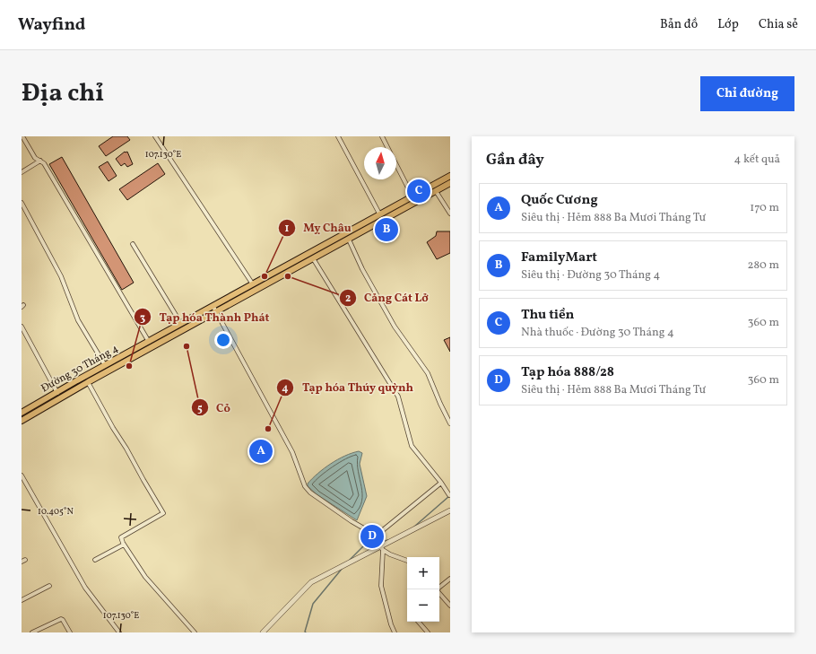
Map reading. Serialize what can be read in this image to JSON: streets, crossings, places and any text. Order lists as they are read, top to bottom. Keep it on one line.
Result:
{"streets":{"main road":["Đường 30 Tháng 4"]},"places":["Mỵ Châu","Cảng Cát Lở","Cỏ","Tạp hóa Thành Phát","Tạp hóa Thúy quỳnh"],"north":"top","page":{"header":"Wayfind","nav":["Bản đồ","Lớp","Chia sẻ"],"title":"Địa chỉ","buttons":"Chỉ đường","heading":["Gần đây","4 kết quả"],"pins":["C","B","A","D"],"list":[{"mark":"A","name":"Quốc Cương","note":"Siêu thị · Hẻm 888 Ba Mươi Tháng Tư","value":"170 m"},{"mark":"B","name":"FamilyMart","note":"Siêu thị · Đường 30 Tháng 4","value":"280 m"},{"mark":"C","name":"Thu tiền","note":"Nhà thuốc · Đường 30 Tháng 4","value":"360 m"},{"mark":"D","name":"Tạp hóa 888/28","note":"Siêu thị · Hẻm 888 Ba Mươi Tháng Tư","value":"360 m"}],"map_buttons":["+","−"]},"coordinates":["107.130°E","10.405°N"]}
